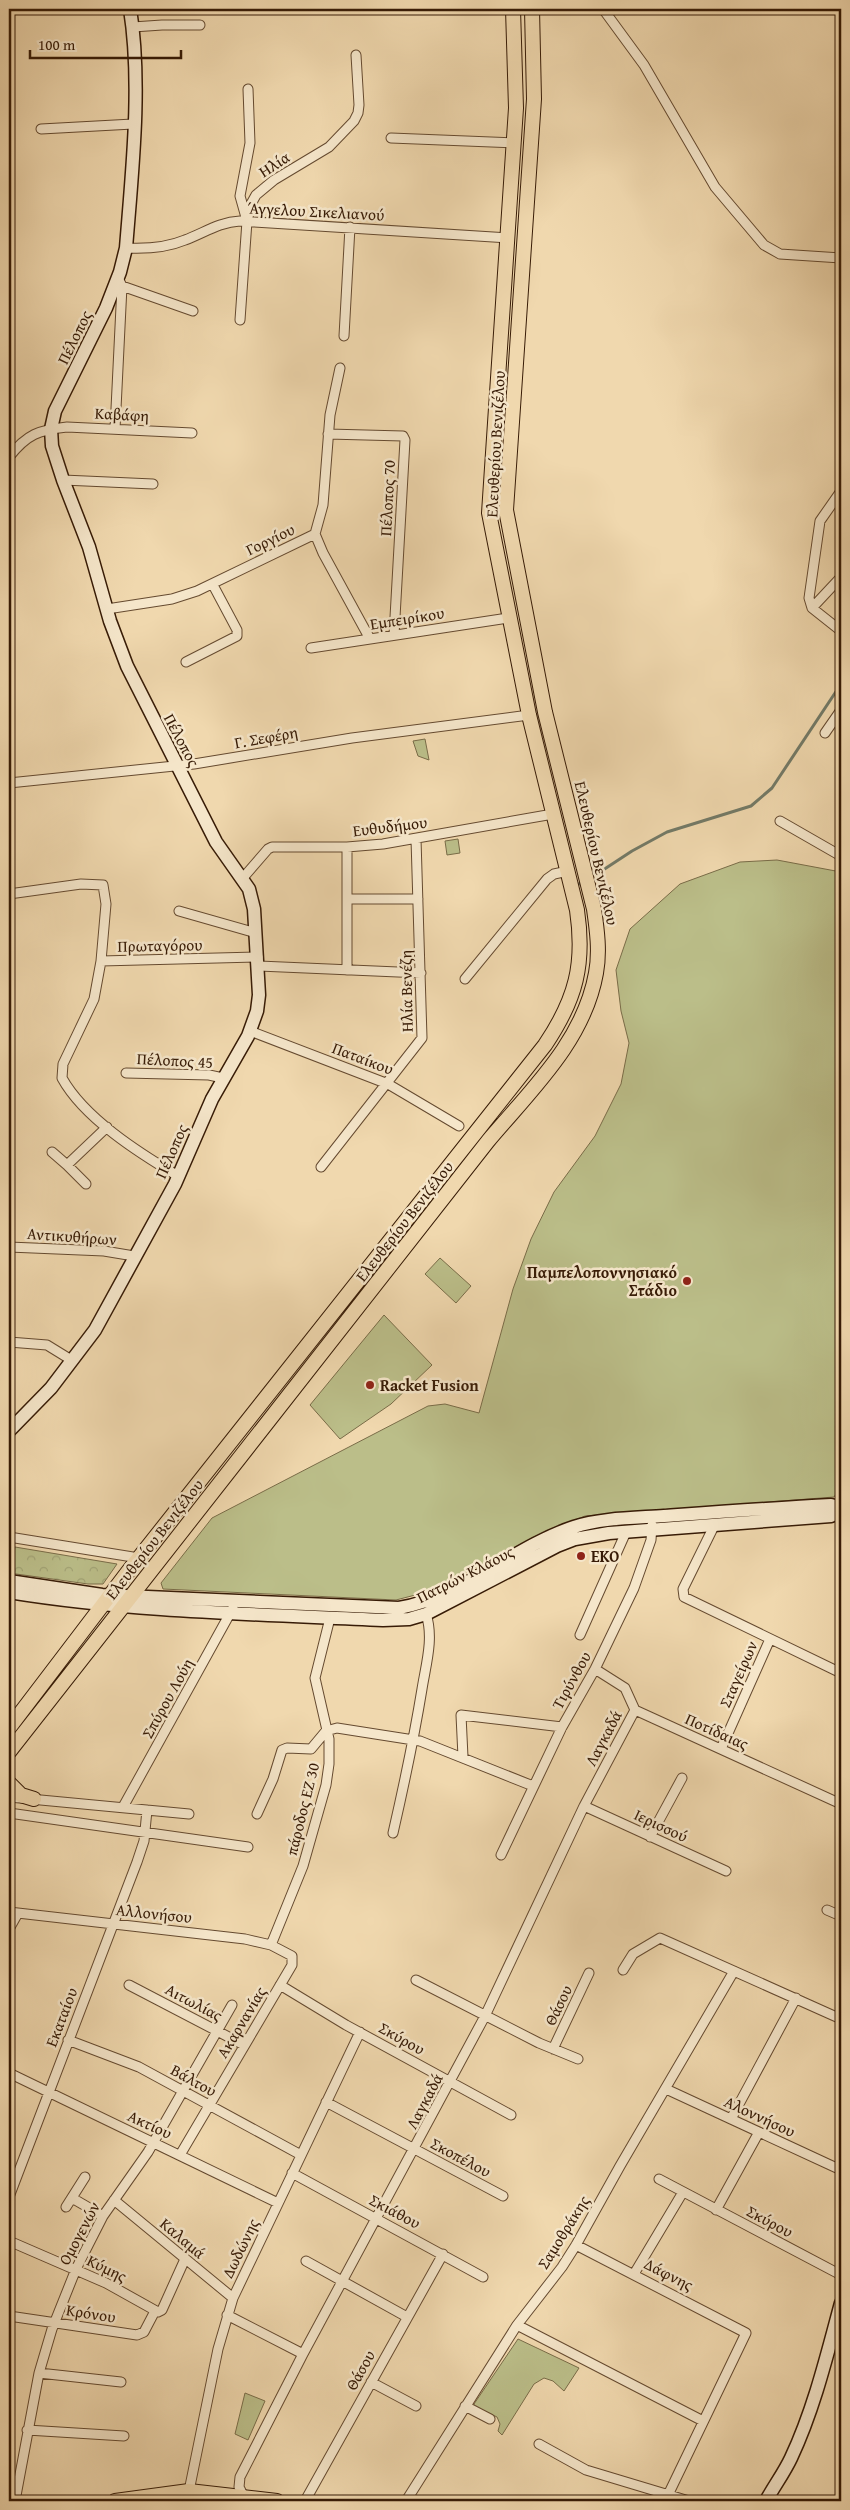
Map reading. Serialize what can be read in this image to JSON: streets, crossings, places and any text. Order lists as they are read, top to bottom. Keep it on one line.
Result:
{"streets":{"main road":["Πέλοπος","Ελευθερίου Βενιζέλου","Πατρών Κλάους"],"street":["Ηλία","Άγγελου Σικελιανού","Καβάφη","Πέλοπος 70","Γοργίου","Εμπειρίκου","Γ. Σεφέρη","Ευθυδήμου","Πρωταγόρου","Ηλία Βενέζη","Παταίκου","Πέλοπος 45","Αντικυθήρων","Σταγείρων","Τιρύνθου","Σπύρου Λούη","Ποτίδαιας","Λαγκαδά","πάροδος ΕΖ 30","Ιερισσού","Αλλονήσου","Αιτωλίας","Θάσου","Εκαταίου","Ακαρνανίας","Σκύρου","Βάλτου","Αλοννήσου","Ακτίου","Σκοπέλου","Σκιάθου","Σαμοθράκης","Ομογενών","Καλαμά","Δωδώνης","Κύμης","Δάφνης","Κρόνου"]},"crossings":[["Ηλία","Άγγελου Σικελιανού"],["Άγγελου Σικελιανού","Πέλοπος"],["Άγγελου Σικελιανού","Ελευθερίου Βενιζέλου"],["Πέλοπος","Καβάφη"],["Πέλοπος","Γοργίου"],["Πέλοπος","Γ. Σεφέρη"],["Πέλοπος","Ευθυδήμου"],["Πέλοπος","Πρωταγόρου"],["Πέλοπος","Παταίκου"],["Πέλοπος","Πέλοπος 45"],["Πέλοπος","Αντικυθήρων"],["Ελευθερίου Βενιζέλου","Εμπειρίκου"],["Ελευθερίου Βενιζέλου","Γ. Σεφέρη"],["Ελευθερίου Βενιζέλου","Ευθυδήμου"],["Ελευθερίου Βενιζέλου","Πατρών Κλάους"],["Πέλοπος 70","Γοργίου"],["Πέλοπος 70","Εμπειρίκου"],["Ευθυδήμου","Ηλία Βενέζη"],["Πρωταγόρου","Ηλία Βενέζη"],["Ηλία Βενέζη","Παταίκου"],["Πατρών Κλάους","Σταγείρων"],["Πατρών Κλάους","Τιρύνθου"],["Πατρών Κλάους","Σπύρου Λούη"],["Πατρών Κλάους","πάροδος ΕΖ 30"],["Σταγείρων","Ποτίδαιας"],["Ποτίδαιας","Λαγκαδά"],["Λαγκαδά","Ιερισσού"],["Λαγκαδά","Σκύρου"],["Λαγκαδά","Σκοπέλου"],["Λαγκαδά","Σκιάθου"],["πάροδος ΕΖ 30","Αλλονήσου"],["Αλλονήσου","Εκαταίου"],["Αλλονήσου","Ακαρνανίας"],["Αιτωλίας","Ακαρνανίας"],["Αιτωλίας","Ομογενών"],["Θάσου","Σκιάθου"],["Εκαταίου","Βάλτου"],["Εκαταίου","Ακτίου"],["Ακαρνανίας","Σκύρου"],["Ακαρνανίας","Βάλτου"],["Ακαρνανίας","Ακτίου"],["Σκύρου","Δωδώνης"],["Βάλτου","Ομογενών"],["Βάλτου","Δωδώνης"],["Αλοννήσου","Σαμοθράκης"],["Ακτίου","Ομογενών"],["Ακτίου","Δωδώνης"],["Σκοπέλου","Δωδώνης"],["Σκιάθου","Δωδώνης"],["Σαμοθράκης","Δάφνης"],["Ομογενών","Καλαμά"],["Ομογενών","Κύμης"],["Ομογενών","Κρόνου"],["Καλαμά","Δωδώνης"],["Καλαμά","Κρόνου"],["Κύμης","Κρόνου"]],"places":["Παμπελοποννησιακό Στάδιο","Racket Fusion","EKO"],"scale_bar":"100 m"}
